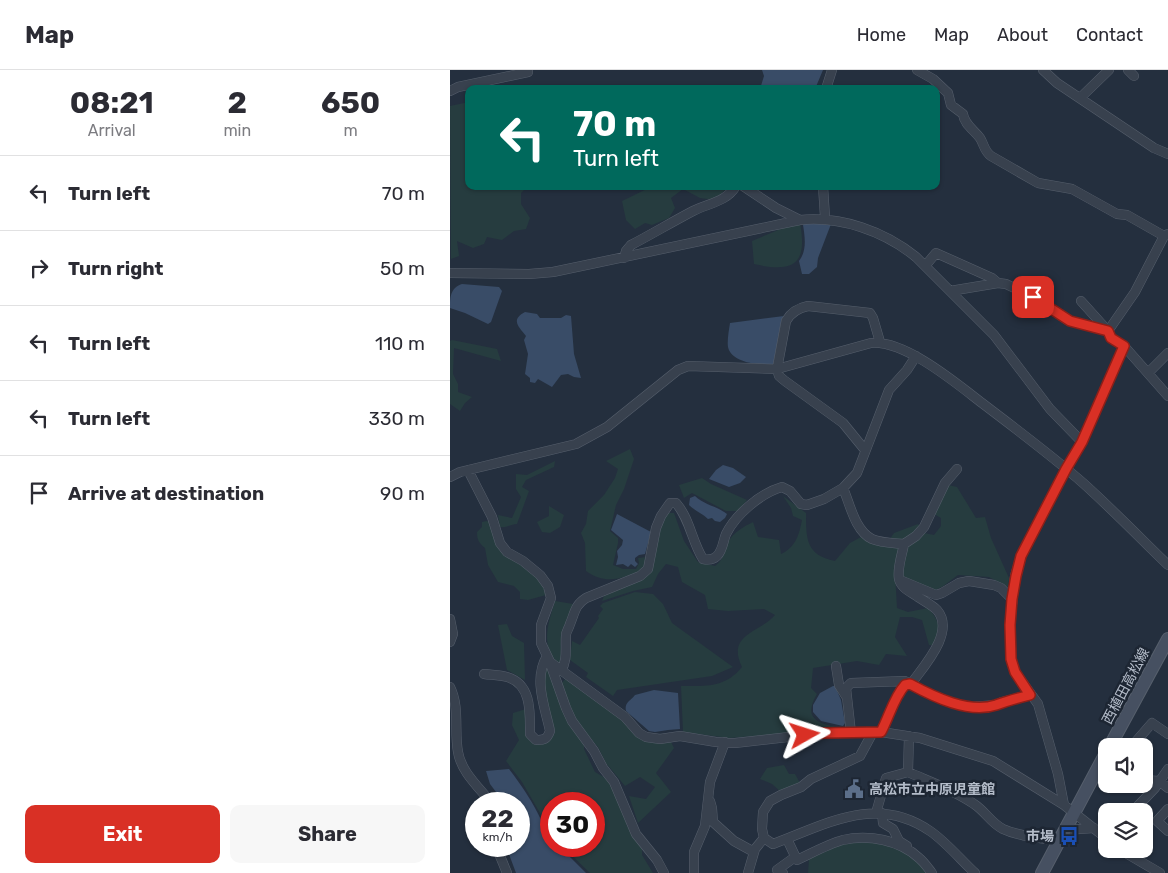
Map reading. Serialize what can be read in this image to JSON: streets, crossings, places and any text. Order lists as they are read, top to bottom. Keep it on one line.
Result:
{"streets":{"main road":["西植田高松線"]},"places":{"public building":["高松市立中原児童館"],"bus stop":["市場"]},"page":{"header":"Map","nav":["Home","Map","About","Contact"],"eta":["08:21","Arrival","2","min","650","m"],"turn":["70 m","Turn left"],"list":[{"name":"Turn left","value":"70 m"},{"name":"Turn right","value":"50 m"},{"name":"Turn left","value":"110 m"},{"name":"Turn left","value":"330 m"},{"name":"Arrive at destination","value":"90 m"}],"speed":"22 km/h","limit":"30","buttons":["Exit","Share"]}}
